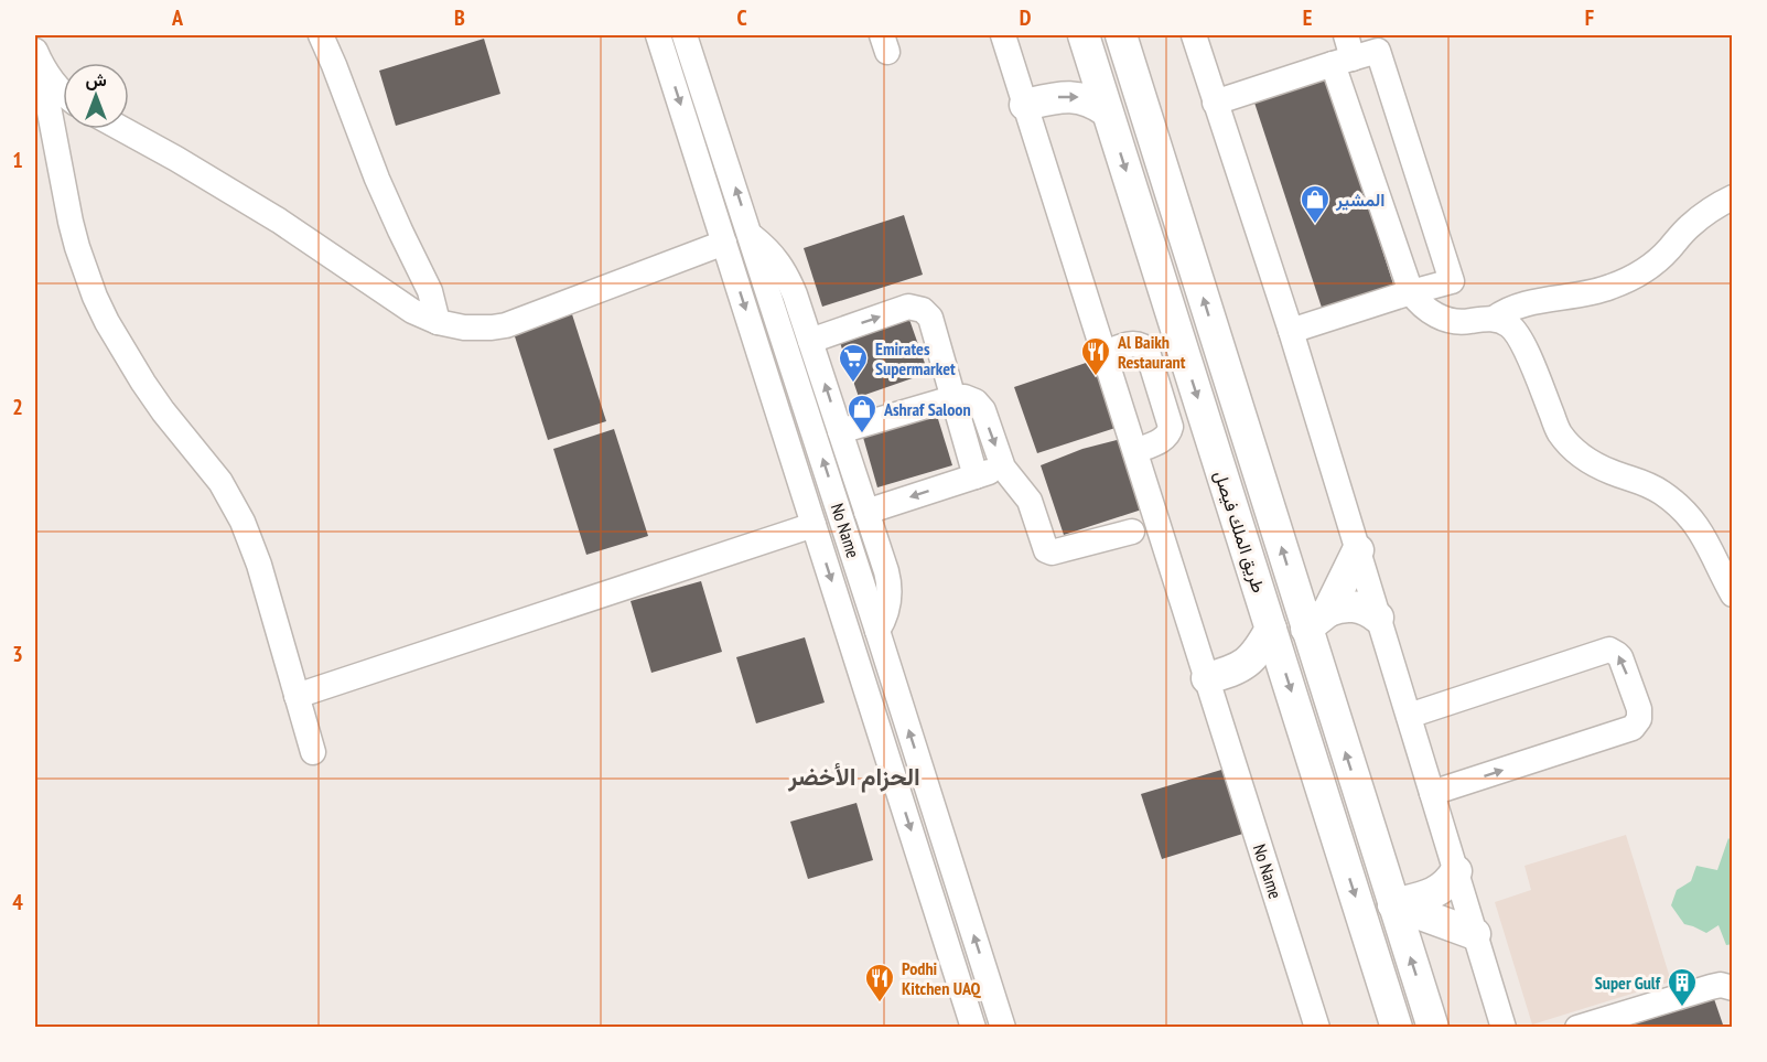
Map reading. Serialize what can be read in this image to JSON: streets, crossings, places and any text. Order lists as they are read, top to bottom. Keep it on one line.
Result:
{"streets":{"main road":["طريق الملك فيصل"],"street":["No Name"]},"districts":["الحزام الأخضر"],"places":{"shop":["المشير","Ashraf Saloon"],"restaurant":["Al Baikh Restaurant","Podhi Kitchen UAQ"],"supermarket":["Emirates Supermarket"],"building":["Super Gulf"]},"north":"top","grid":{"columns":["A","B","C","D","E","F"],"rows":["1","2","3","4"]}}
